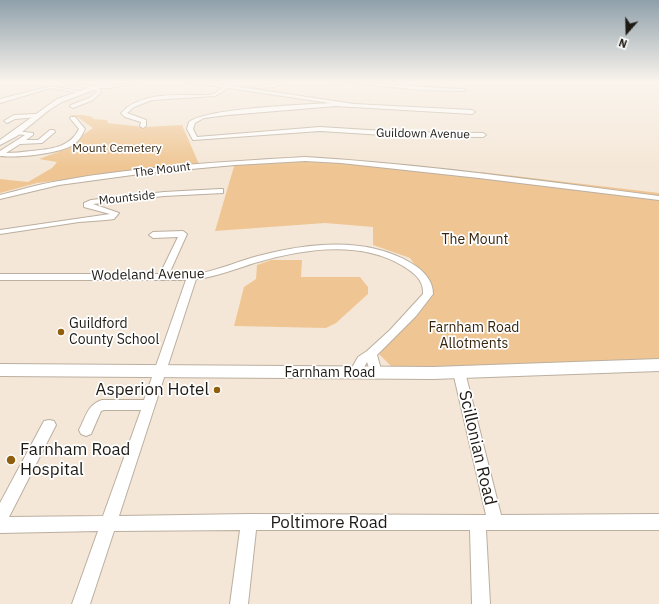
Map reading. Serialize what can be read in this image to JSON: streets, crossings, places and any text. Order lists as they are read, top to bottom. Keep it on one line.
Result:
{"streets":{"main road":["Farnham Road"],"street":["Guildown Avenue","The Mount","Mountside","Wodeland Avenue","Scillonian Road","Poltimore Road"]},"crossings":[["Wodeland Avenue","Farnham Road"],["Farnham Road","Scillonian Road"],["Scillonian Road","Poltimore Road"]],"parks":["Mount Cemetery","The Mount","Farnham Road Allotments"],"places":["Guildford County School","Asperion Hotel","Farnham Road Hospital"],"north":"bottom"}
